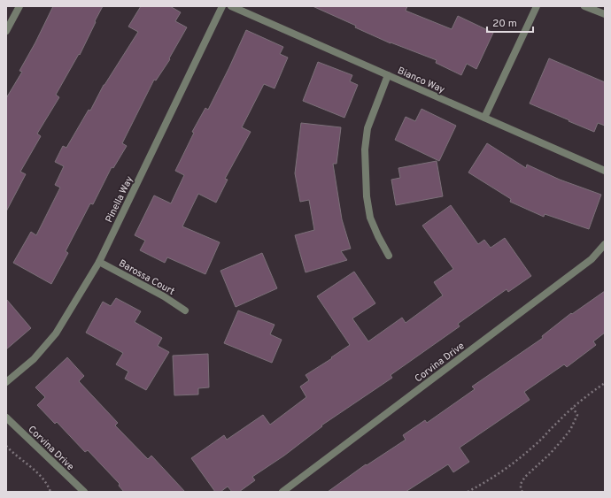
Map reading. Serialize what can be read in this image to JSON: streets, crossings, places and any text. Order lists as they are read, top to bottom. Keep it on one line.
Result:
{"streets":{"street":["Bianco Way","Pinella Way","Barossa Court","Corvina Drive"]},"crossings":[["Pinella Way","Barossa Court"]],"scale_bar":"20 m"}
